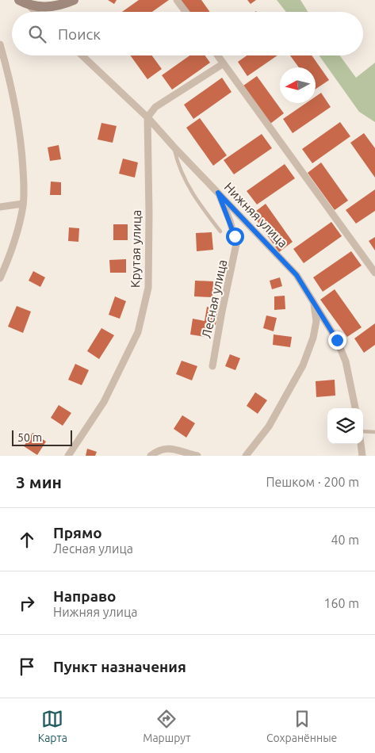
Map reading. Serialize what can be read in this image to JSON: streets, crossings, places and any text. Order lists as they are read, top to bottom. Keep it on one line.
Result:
{"streets":{"street":["Нижняя улица","Крутая улица","Лесная улица"]},"crossings":[["Нижняя улица","Крутая улица"],["Нижняя улица","Лесная улица"]],"scale_bar":"50 m","north":"left","page":{"search":"Поиск","scale":"50 m","heading":["3 мин","Пешком · 200 m"],"list":[["Прямо","Лесная улица","40 m"],["Направо","Нижняя улица","160 m"],"Пункт назначения"],"nav":["Карта","Маршрут","Сохранённые"]}}
